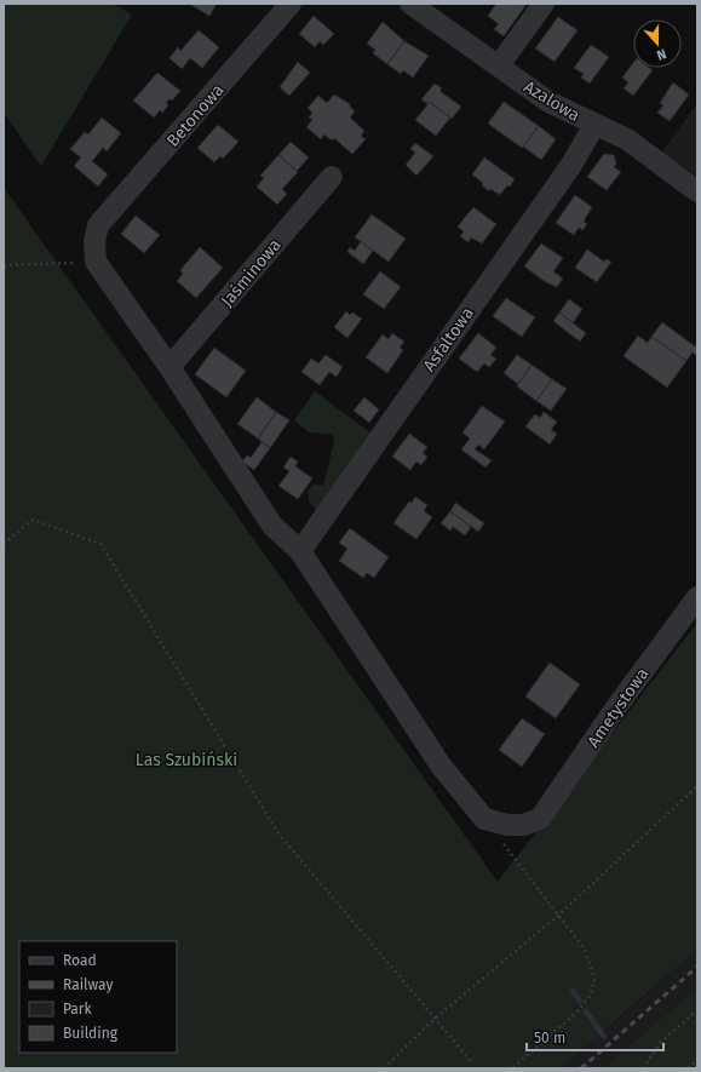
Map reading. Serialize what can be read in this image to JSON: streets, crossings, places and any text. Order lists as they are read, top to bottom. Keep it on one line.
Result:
{"streets":{"street":["Azalowa","Betonowa","Jaśminowa","Asfaltowa","Ametystowa"]},"crossings":[["Azalowa","Asfaltowa"]],"parks":["Las Szubiński"],"legend":["Road","Railway","Park","Building"],"scale_bar":"50 m","north":"bottom"}
